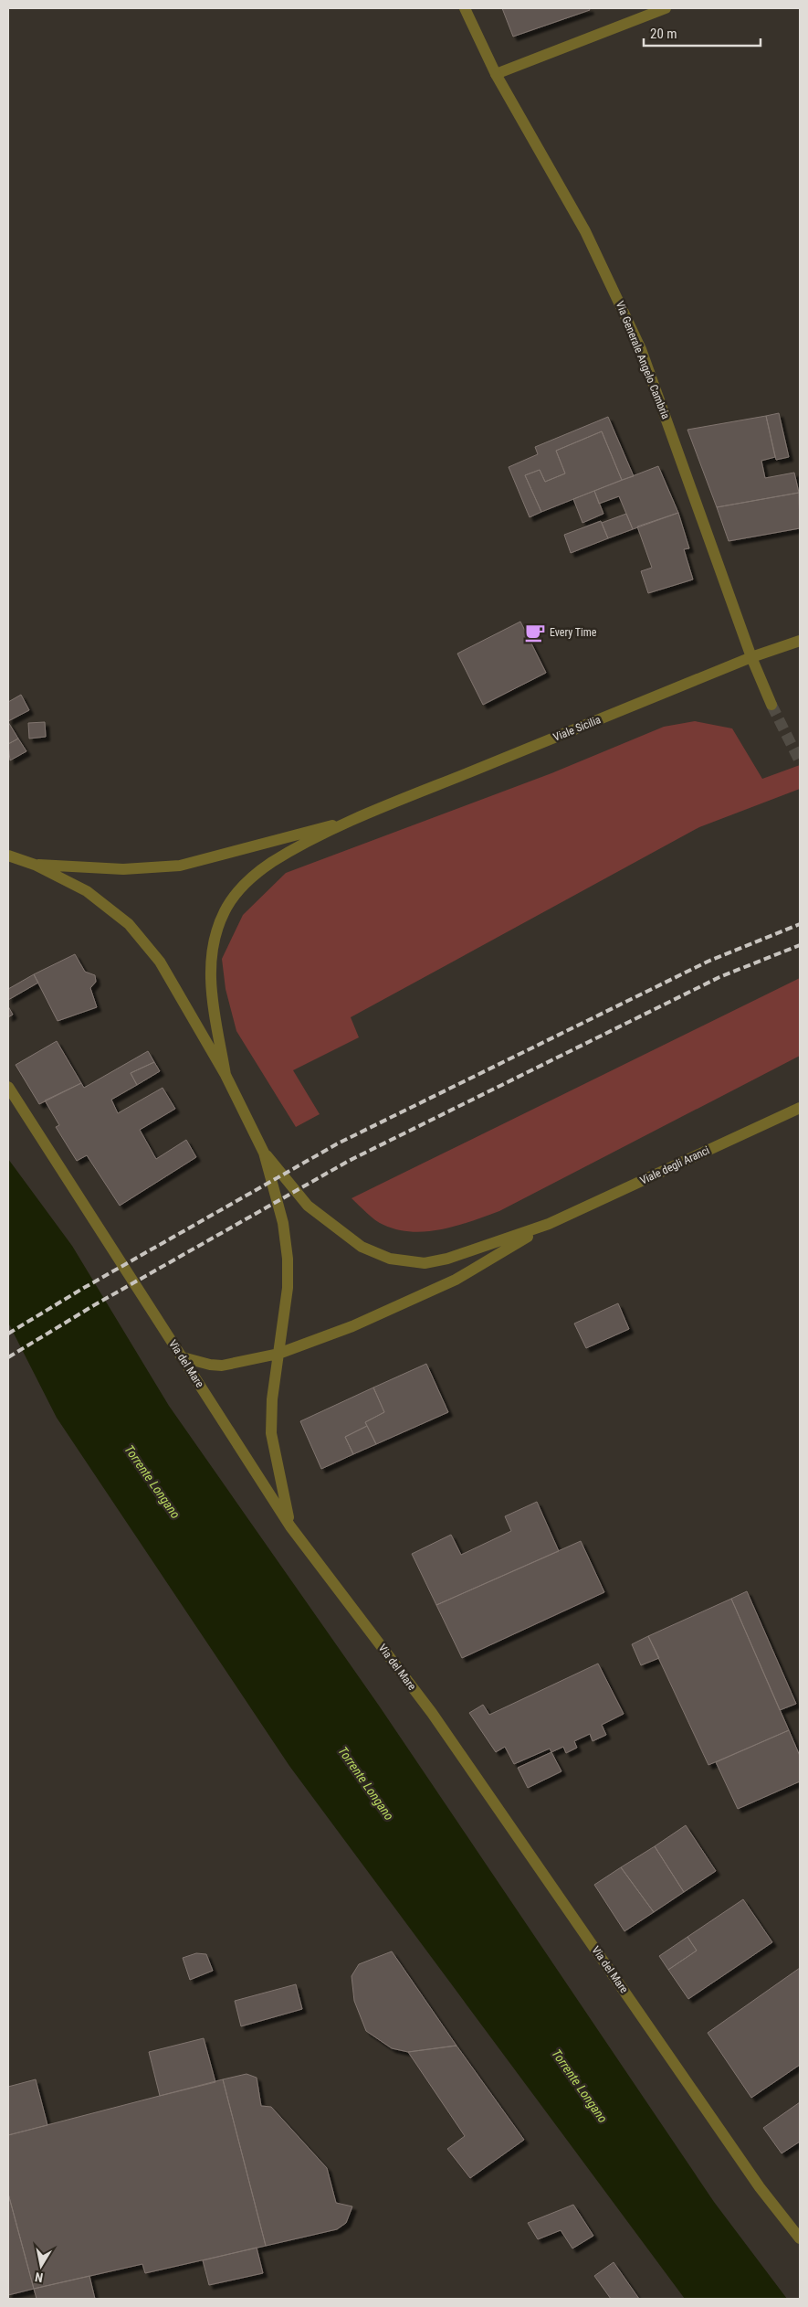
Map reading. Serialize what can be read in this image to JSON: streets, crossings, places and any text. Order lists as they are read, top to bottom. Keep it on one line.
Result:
{"streets":{"street":["Via Generale Angelo Cambria","Viale Sicilia","Viale degli Aranci","Via del Mare"]},"crossings":[["Via Generale Angelo Cambria","Viale Sicilia"]],"water":["Torrente Longano"],"places":{"cafe":["Every Time"]},"scale_bar":"20 m","north":"bottom"}
